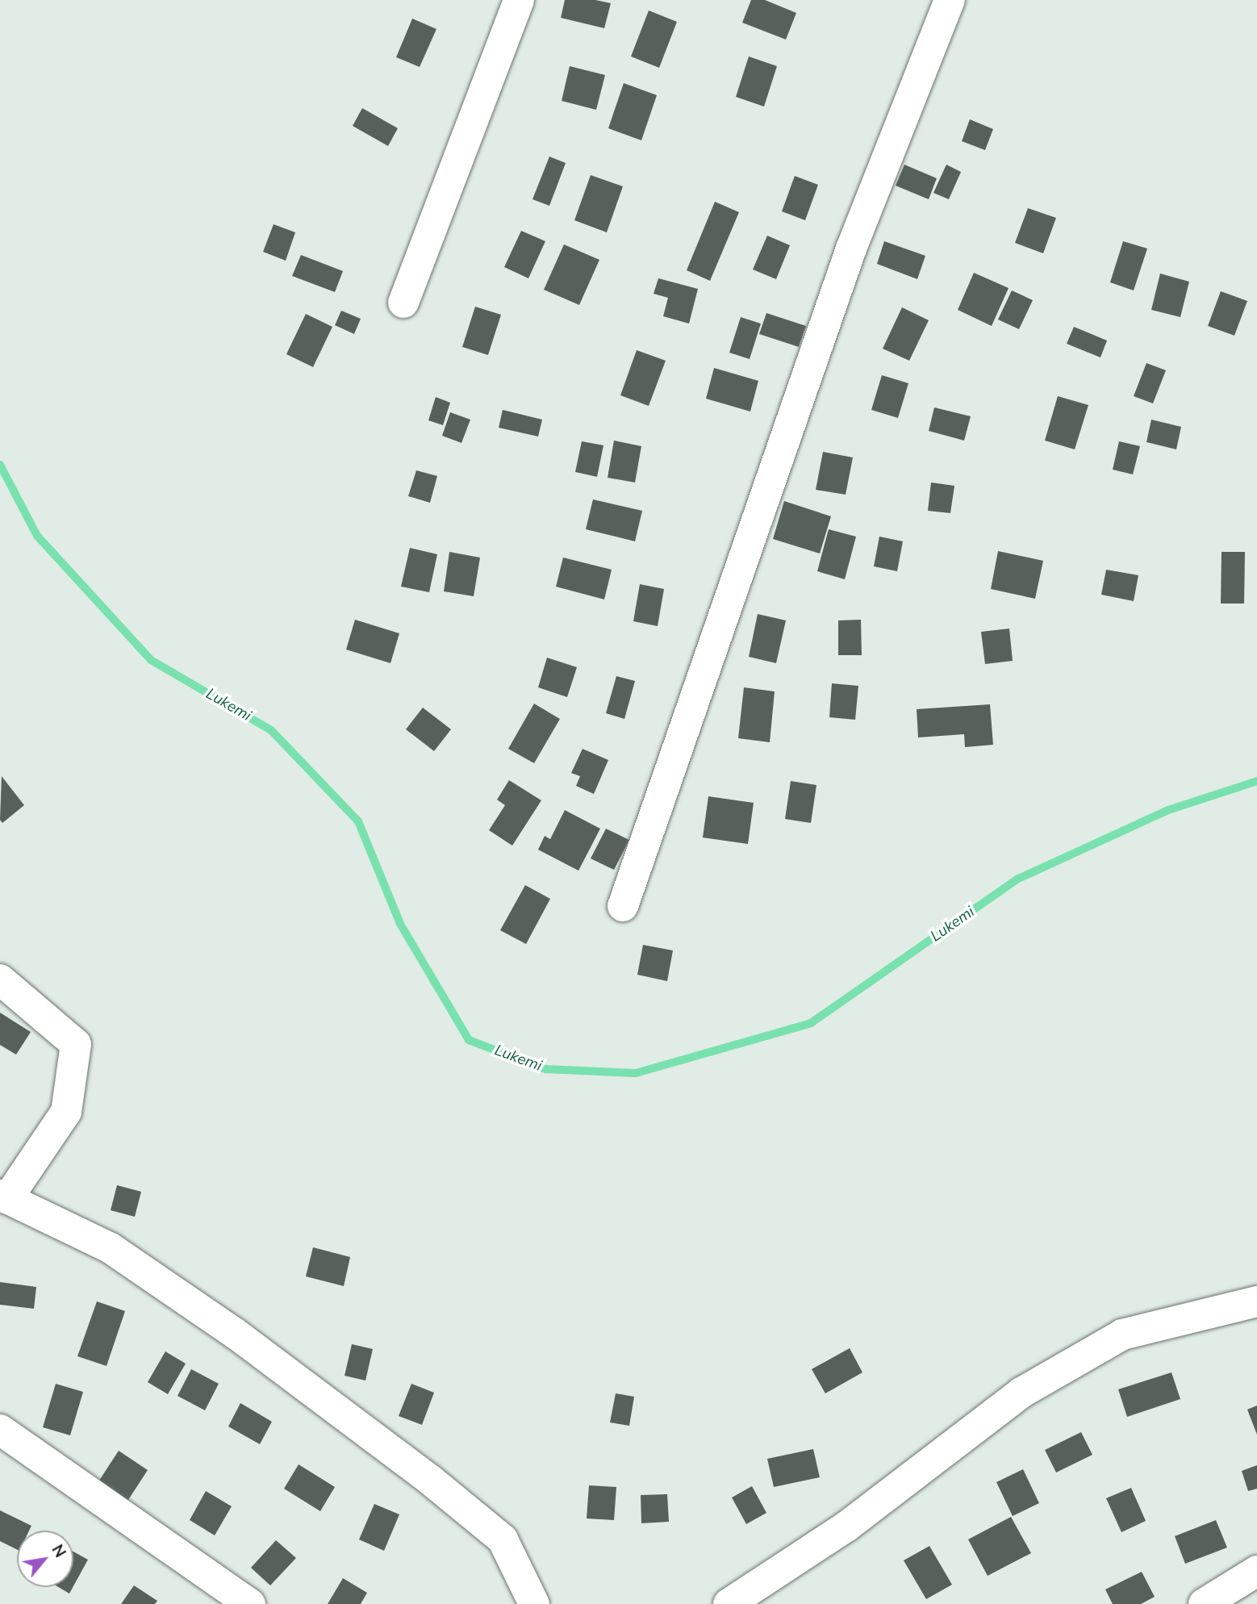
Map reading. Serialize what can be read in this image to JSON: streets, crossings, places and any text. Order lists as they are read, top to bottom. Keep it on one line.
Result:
{"water":["Lukemi"],"north":"top right"}
